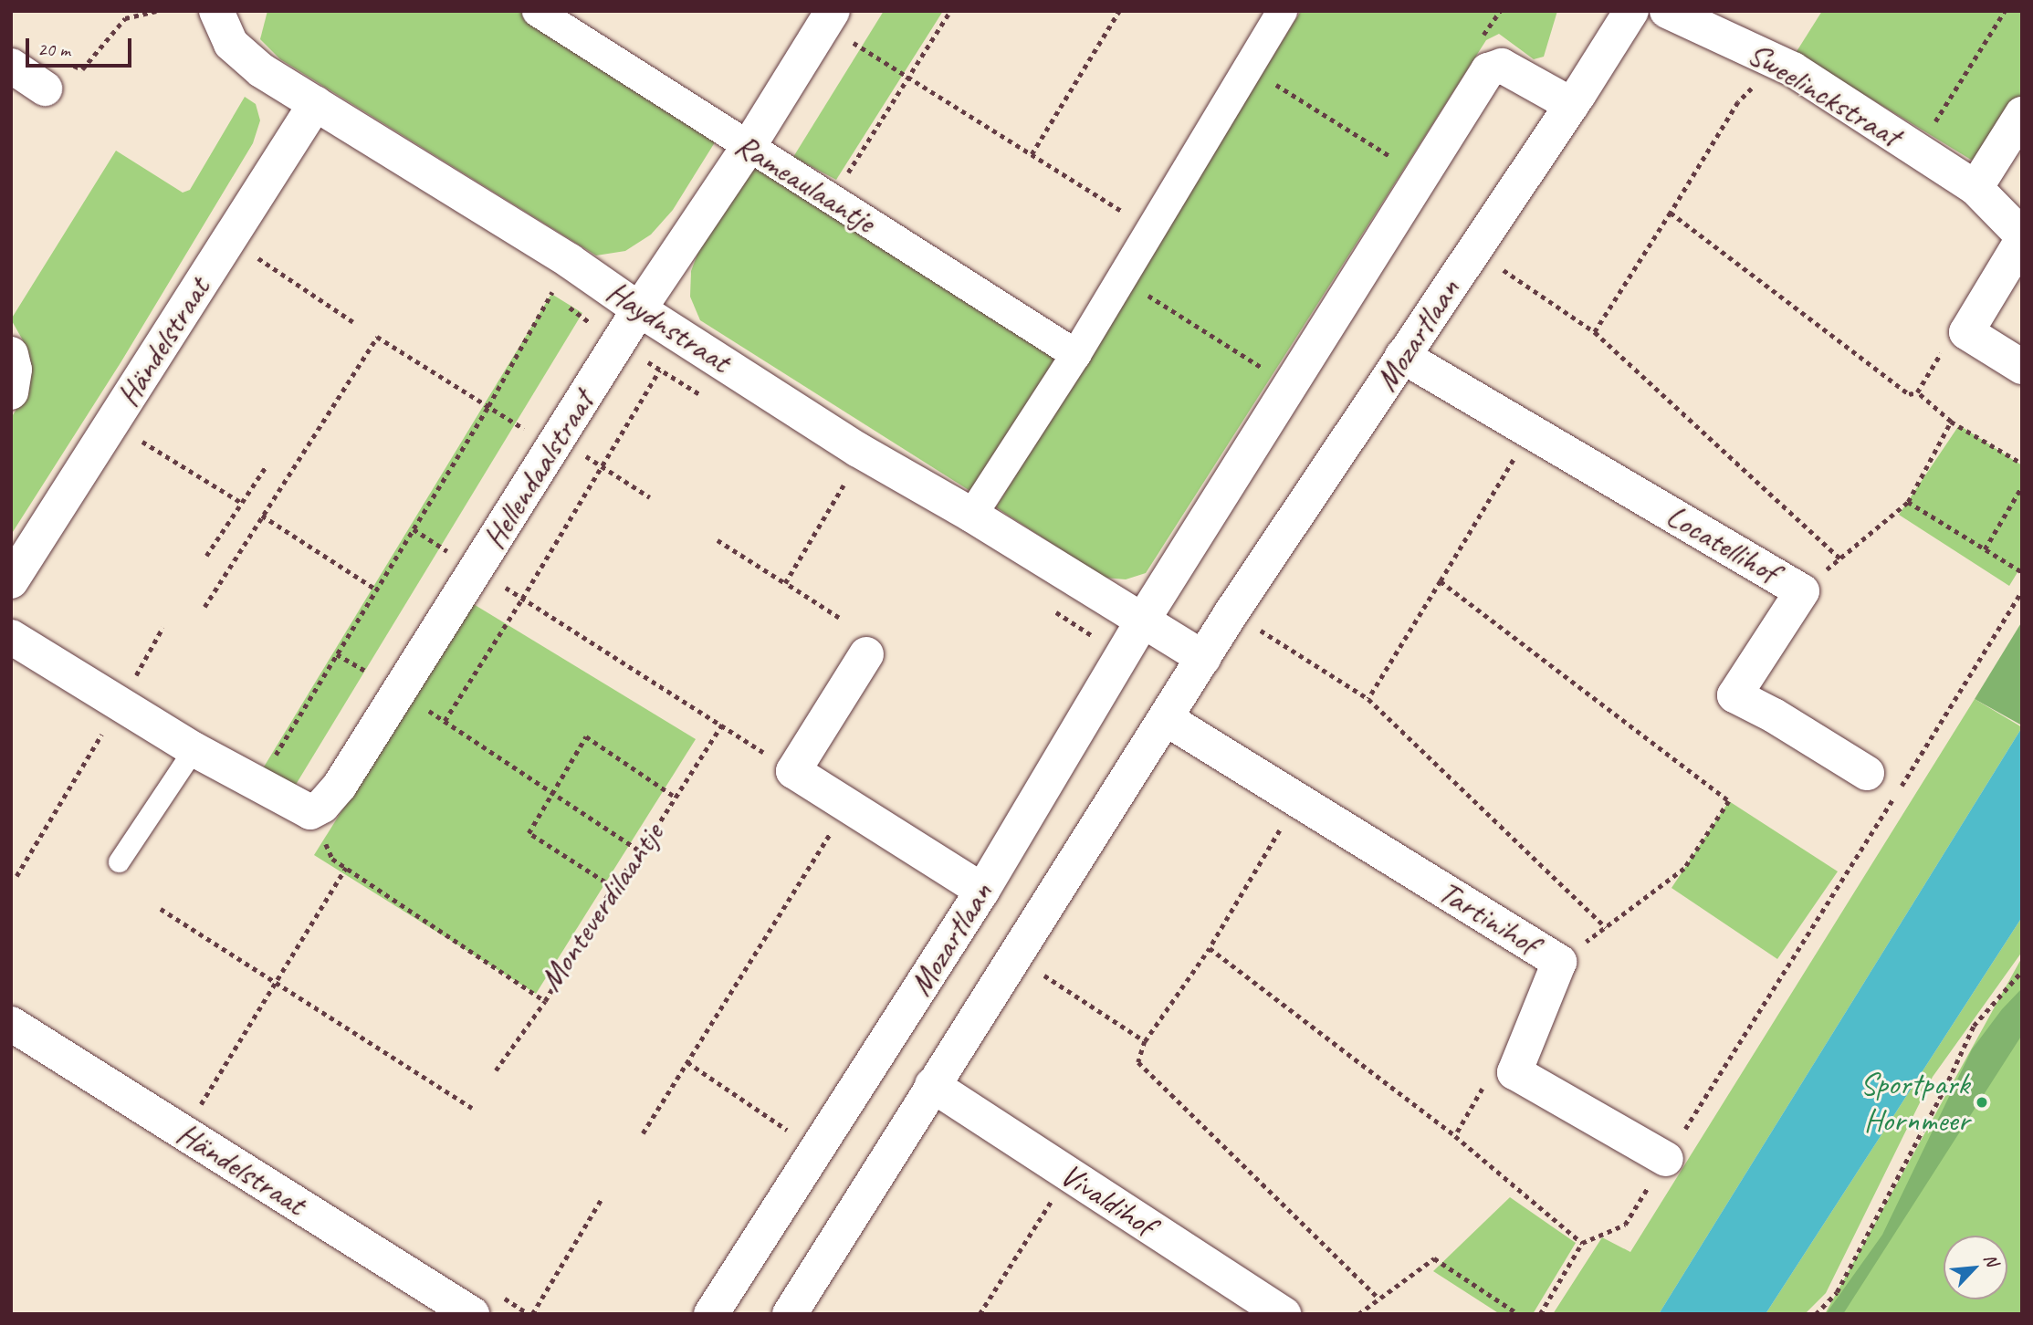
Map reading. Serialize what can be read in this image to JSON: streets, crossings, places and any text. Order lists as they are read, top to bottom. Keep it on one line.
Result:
{"streets":{"street":["Sweelinckstraat","Rameaulaantje","Haydnstraat","Mozartlaan","Händelstraat","Hellendaalstraat","Locatellihof","Tartinihof","Vivaldihof"],"path":["Monteverdilaantje"]},"crossings":[["Rameaulaantje","Hellendaalstraat"],["Haydnstraat","Mozartlaan"],["Haydnstraat","Händelstraat"],["Haydnstraat","Hellendaalstraat"],["Mozartlaan","Locatellihof"],["Mozartlaan","Tartinihof"],["Mozartlaan","Vivaldihof"],["Hellendaalstraat","Monteverdilaantje"]],"places":["Sportpark Hornmeer"],"scale_bar":"20 m","north":"top right"}
